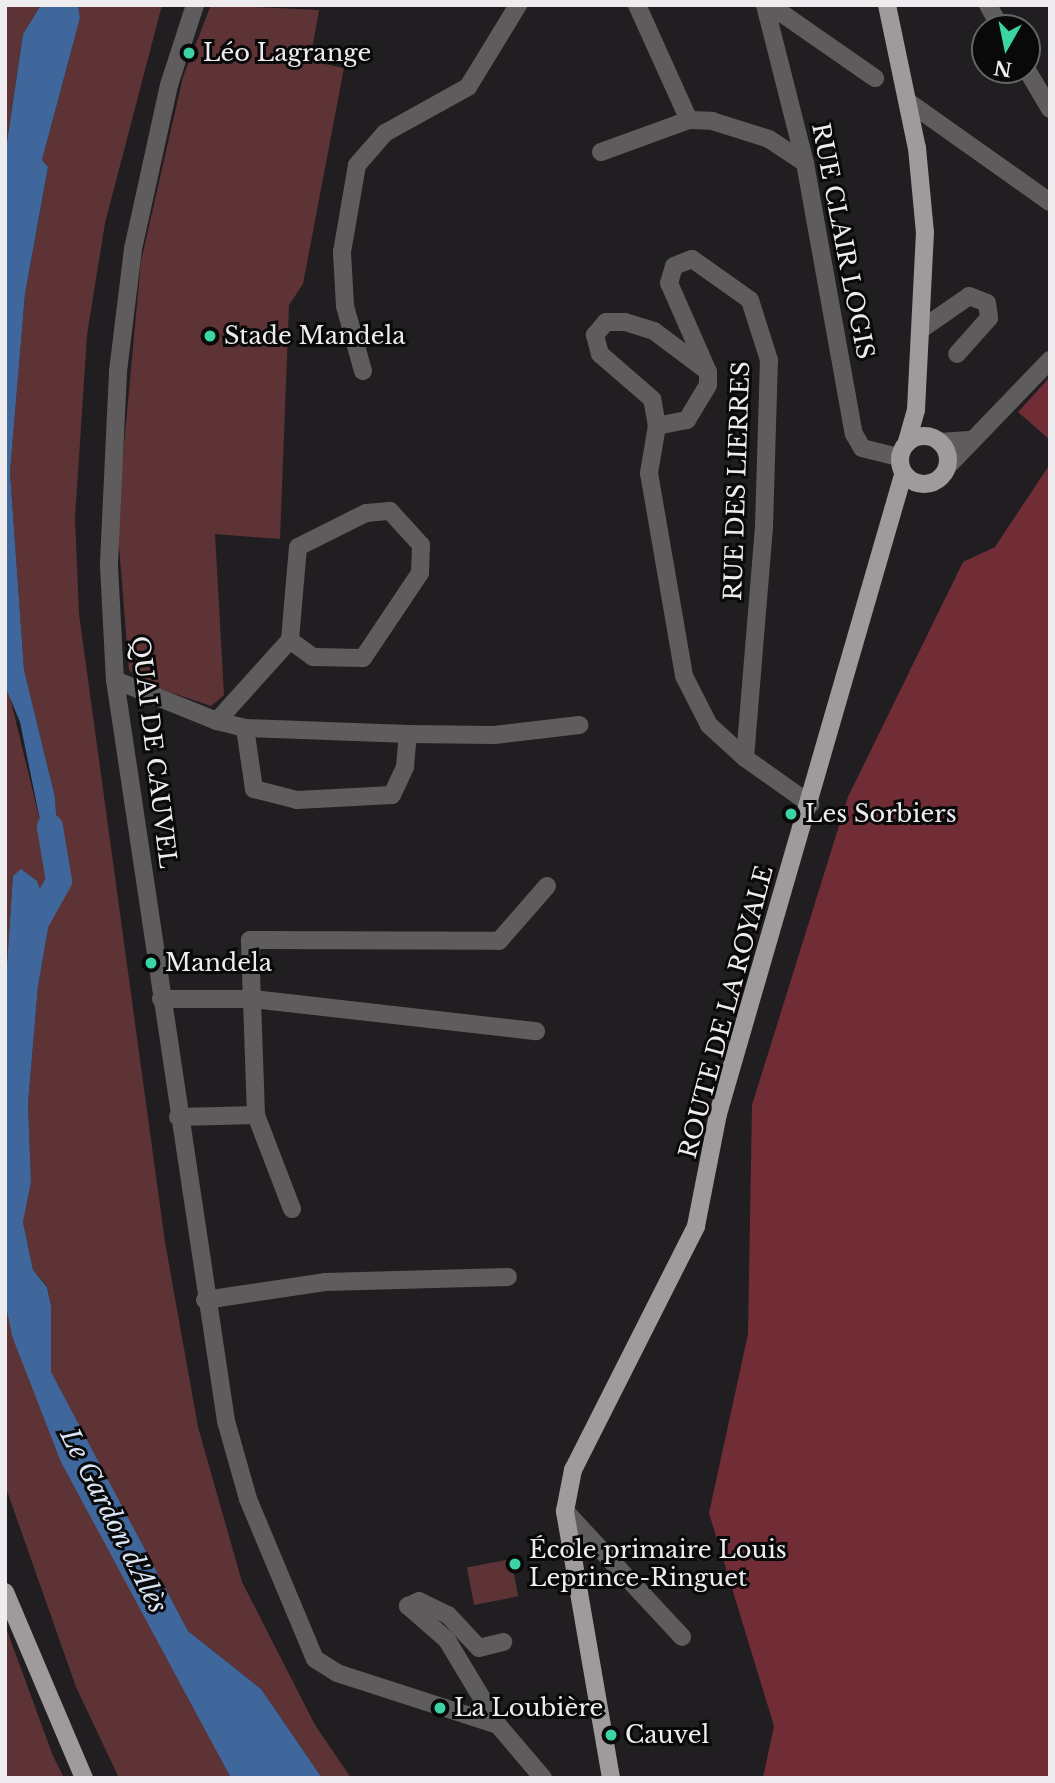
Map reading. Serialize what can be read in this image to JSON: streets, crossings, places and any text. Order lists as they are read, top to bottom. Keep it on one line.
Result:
{"streets":{"main road":["ROUTE DE LA ROYALE"],"street":["RUE CLAIR LOGIS","RUE DES LIERRES","QUAI DE CAUVEL"]},"water":["Le Gardon d'Alès"],"places":["Léo Lagrange","Stade Mandela","Les Sorbiers","Mandela","École primaire Louis Leprince-Ringuet","La Loubière","Cauvel"],"north":"bottom"}
